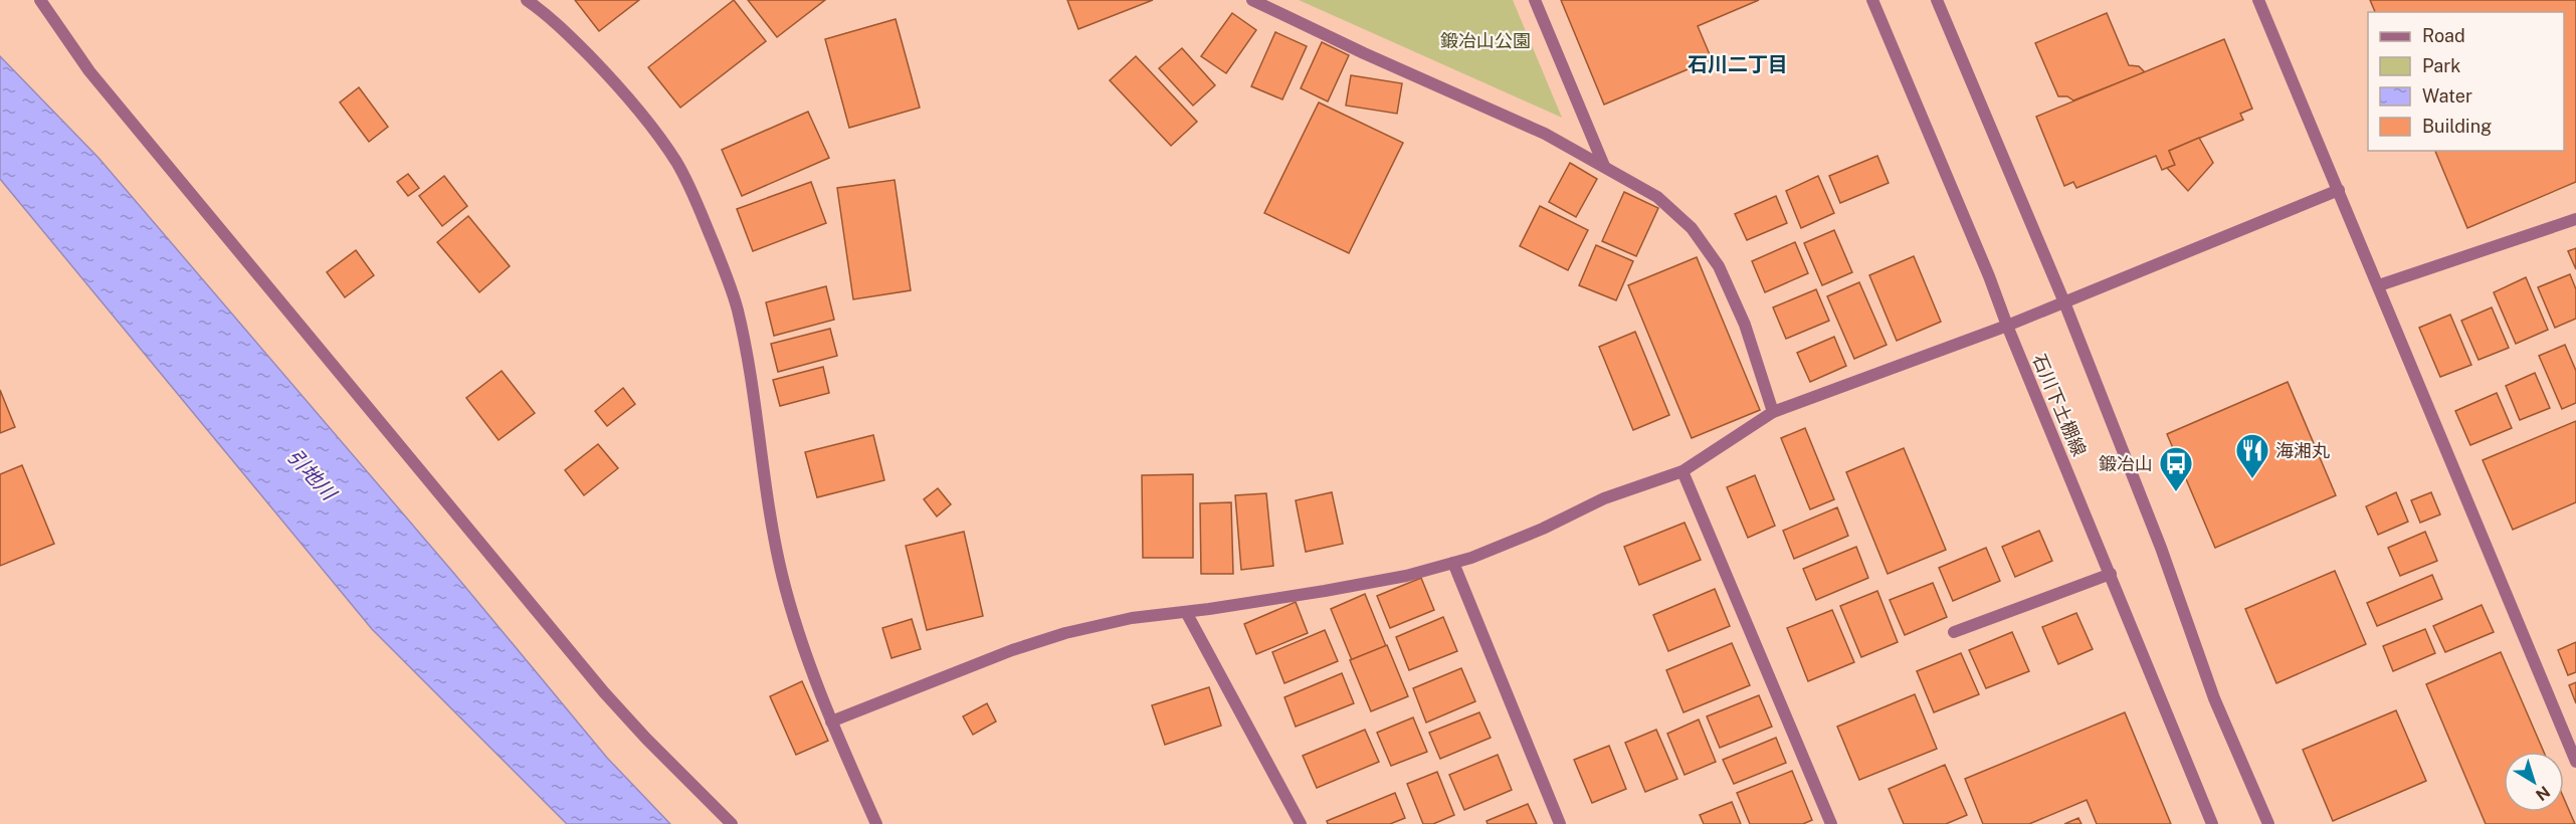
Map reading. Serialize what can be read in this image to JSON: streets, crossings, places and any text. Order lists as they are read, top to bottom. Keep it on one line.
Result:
{"streets":{"street":["石川下土棚線"]},"districts":["石川二丁目"],"water":["引地川"],"parks":["鍛冶山公園"],"places":{"restaurant":["海湘丸"],"bus stop":["鍛冶山"]},"legend":["Road","Park","Water","Building"],"north":"bottom right"}
